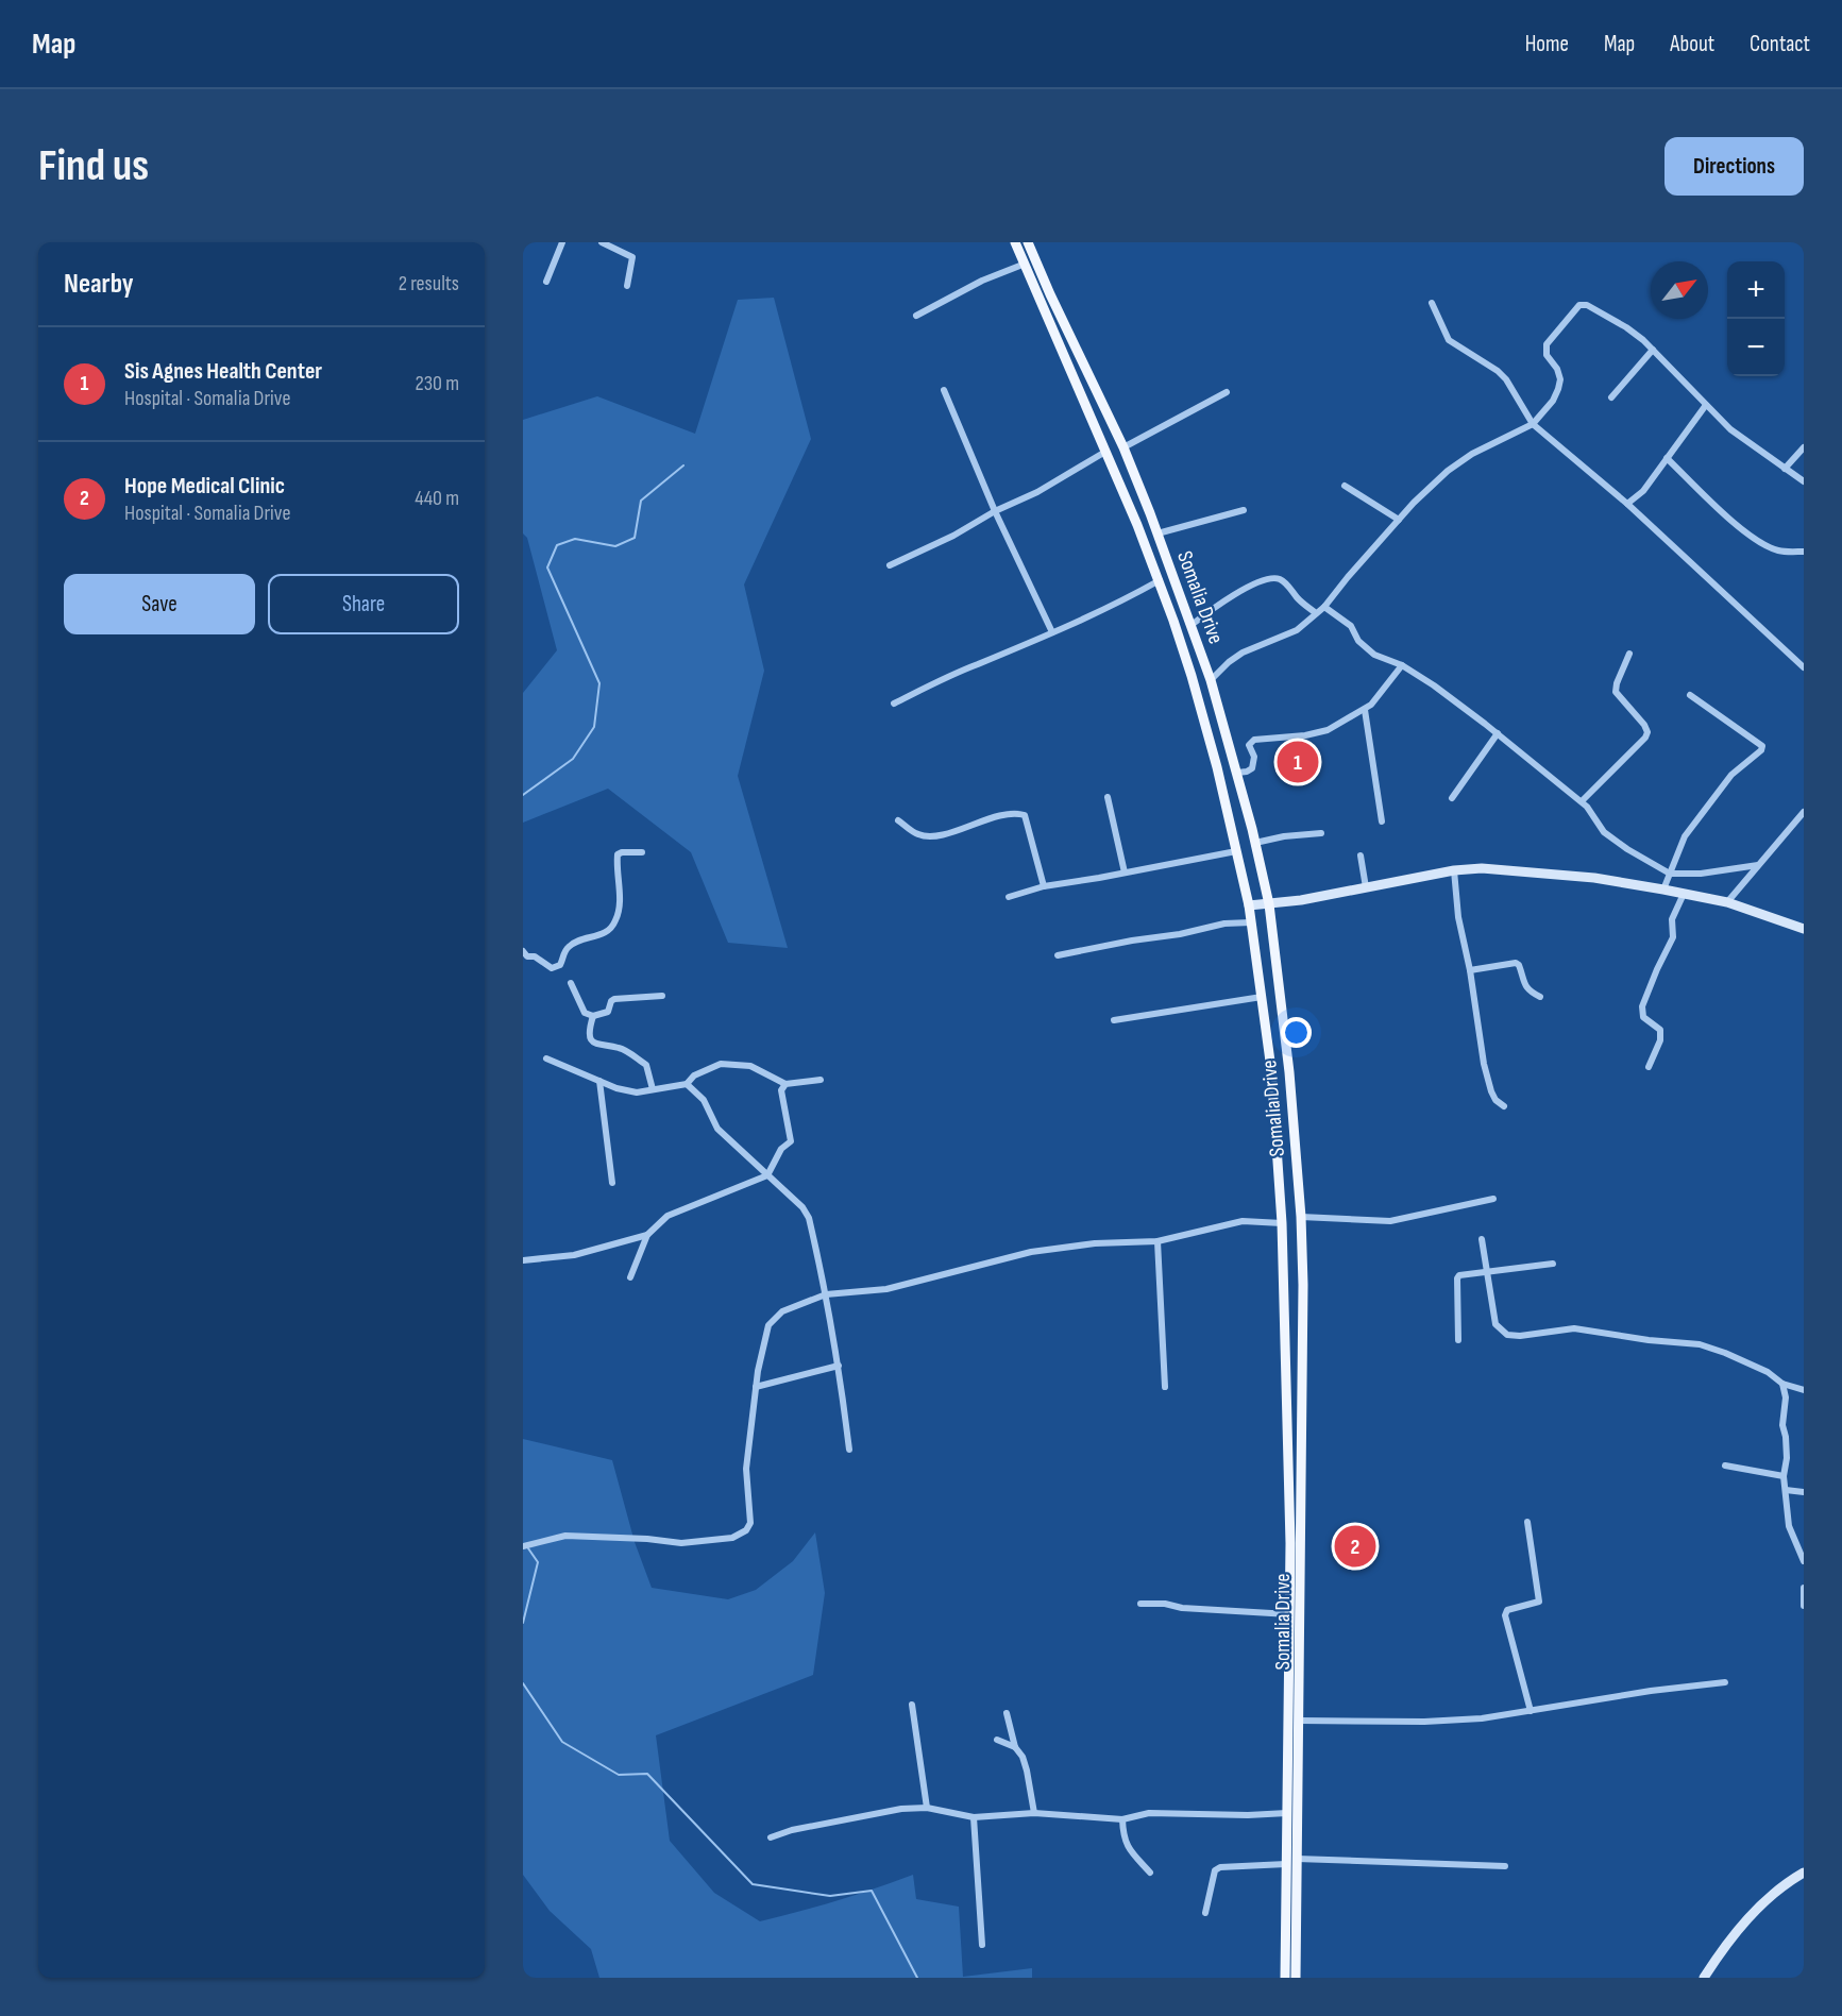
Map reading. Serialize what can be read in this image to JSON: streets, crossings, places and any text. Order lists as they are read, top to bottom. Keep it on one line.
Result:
{"streets":{"main road":["Somalia Drive"]},"north":"top right","page":{"header":"Map","nav":["Home","Map","About","Contact"],"buttons":["Directions",["Save","Share"]],"title":"Find us","heading":["Nearby","2 results"],"map_buttons":["+","−"],"list":[{"mark":"1","name":"Sis Agnes Health Center","note":"Hospital · Somalia Drive","value":"230 m"},{"mark":"2","name":"Hope Medical Clinic","note":"Hospital · Somalia Drive","value":"440 m"}],"pins":["1","2"]}}
